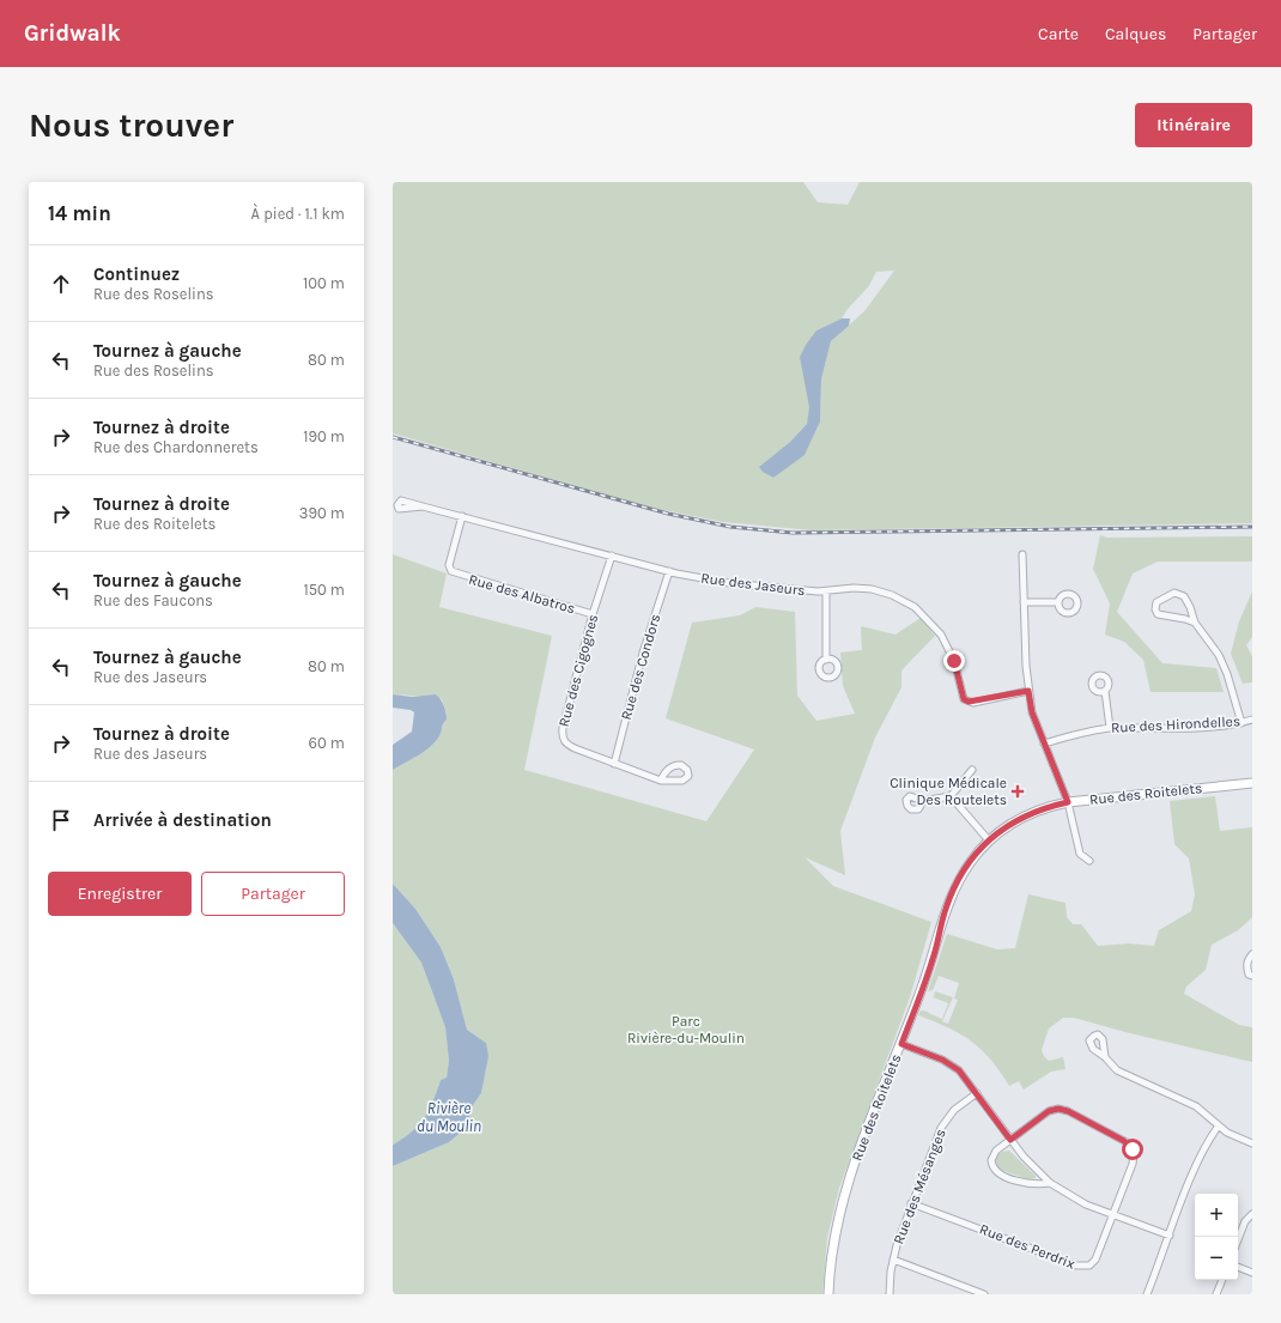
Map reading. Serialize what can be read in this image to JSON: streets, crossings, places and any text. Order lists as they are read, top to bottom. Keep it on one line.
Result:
{"streets":{"street":["Rue des Jaseurs","Rue des Albatros","Rue des Condors","Rue des Cigognes","Rue des Hirondelles","Rue des Roitelets","Rue des Mésanges","Rue des Perdrix"]},"crossings":[["Rue des Jaseurs","Rue des Albatros"],["Rue des Jaseurs","Rue des Condors"],["Rue des Jaseurs","Rue des Cigognes"],["Rue des Albatros","Rue des Cigognes"],["Rue des Condors","Rue des Cigognes"],["Rue des Mésanges","Rue des Perdrix"]],"water":["Rivière du Moulin"],"parks":["Parc Rivière-du-Moulin"],"places":{"health":["Clinique Médicale Des Routelets"]},"page":{"header":"Gridwalk","nav":["Carte","Calques","Partager"],"buttons":["Itinéraire",["Enregistrer","Partager"]],"title":"Nous trouver","heading":["14 min","À pied · 1.1 km"],"list":[["Continuez","Rue des Roselins","100 m"],["Tournez à gauche","Rue des Roselins","80 m"],["Tournez à droite","Rue des Chardonnerets","190 m"],["Tournez à droite","Rue des Roitelets","390 m"],["Tournez à gauche","Rue des Faucons","150 m"],["Tournez à gauche","Rue des Jaseurs","80 m"],["Tournez à droite","Rue des Jaseurs","60 m"],"Arrivée à destination"],"map_buttons":["+","−"]}}
